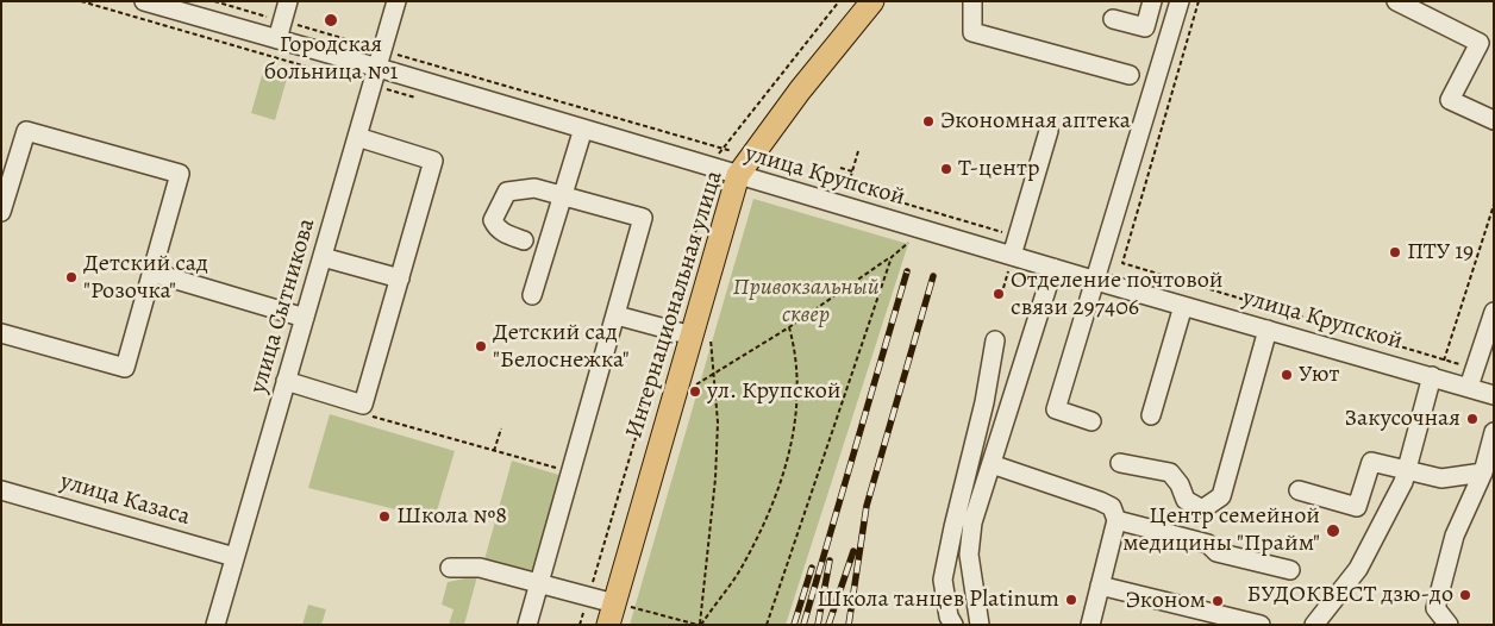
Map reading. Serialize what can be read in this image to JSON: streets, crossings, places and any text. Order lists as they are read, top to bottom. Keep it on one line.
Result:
{"streets":{"main road":["Интернациональная улица"],"street":["улица Крупской","улица Сытникова","улица Казаса"]},"crossings":[["улица Крупской","Интернациональная улица"],["улица Крупской","улица Сытникова"],["улица Сытникова","улица Казаса"]],"parks":["Привокзальный сквер"],"places":["Городская больница №1","Экономная аптека","Т-центр","ПТУ 19","Детский сад \"Розочка\"","Отделение почтовой связи 297406","Детский сад \"Белоснежка\"","Уют","ул. Крупской","Закусочная","Школа №8","Центр семейной медицины \"Прайм\"","БУДОКВЕСТ дзю-до","Школа танцев Platinum","Эконом"]}
